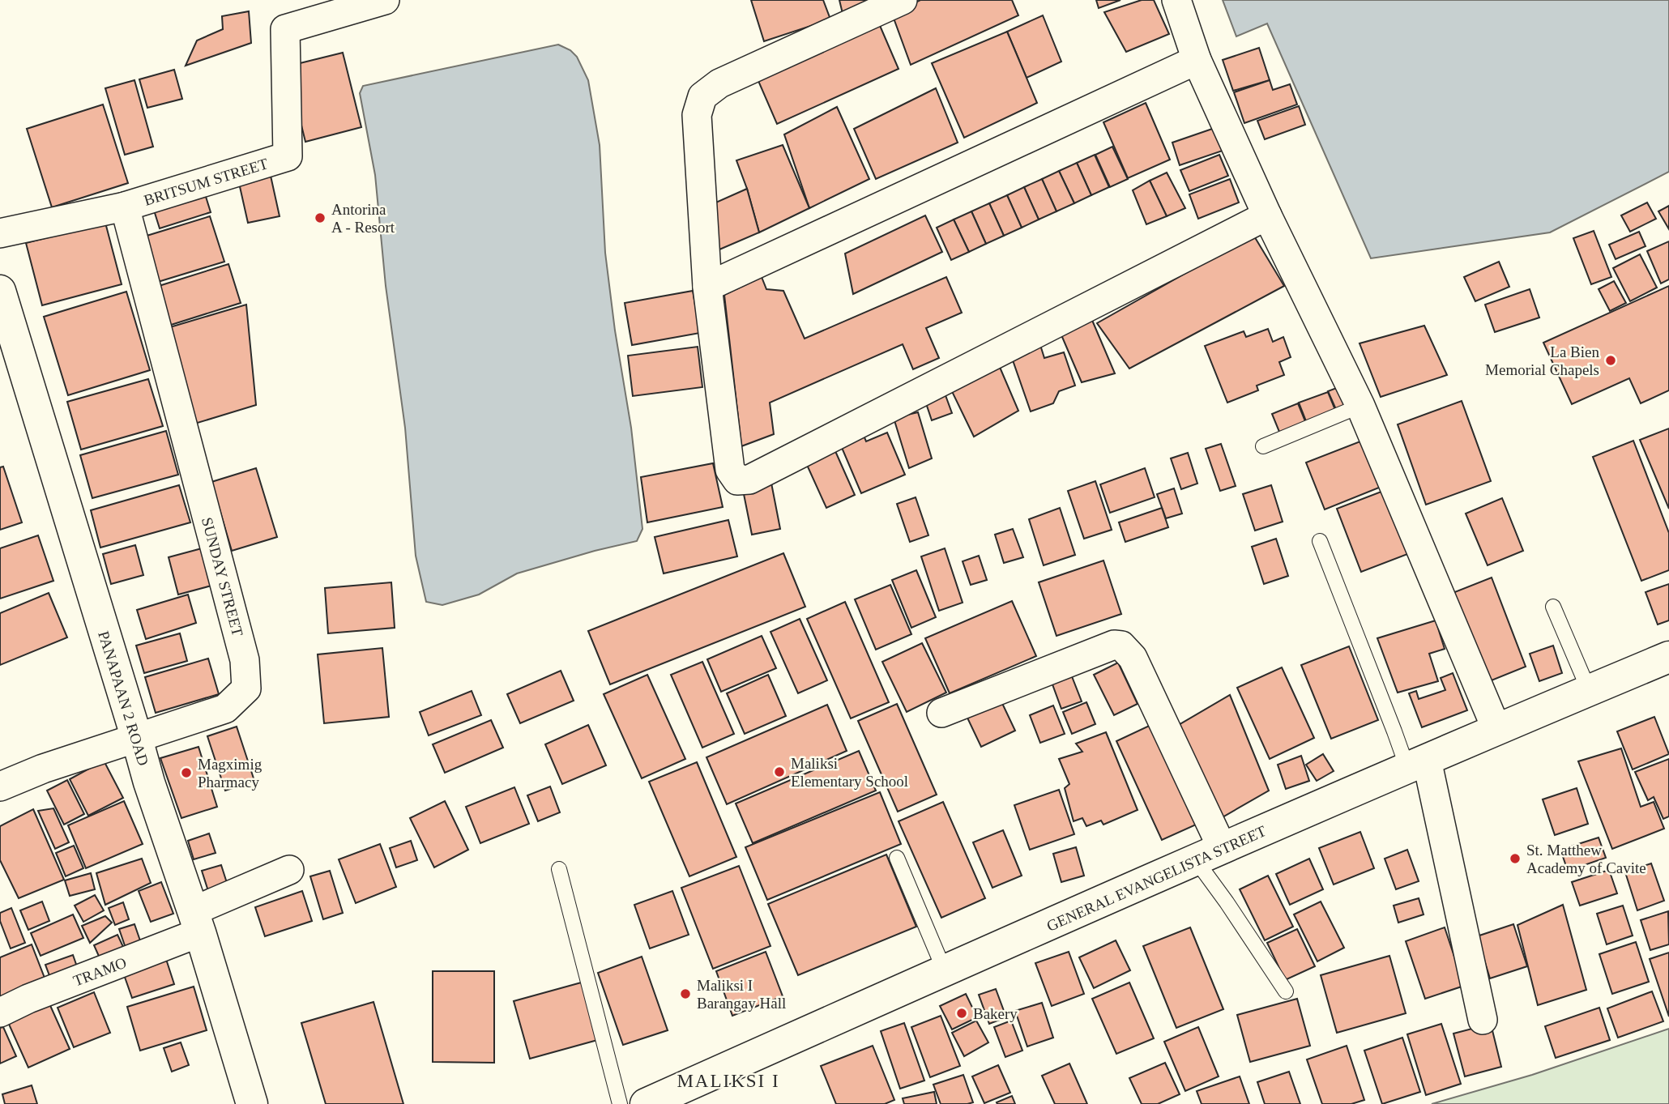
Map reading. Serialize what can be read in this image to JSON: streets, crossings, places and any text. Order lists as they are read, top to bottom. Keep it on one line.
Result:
{"streets":{"main road":["PANAPAAN 2 ROAD","GENERAL EVANGELISTA STREET"],"street":["BRITSUM STREET","SUNDAY STREET","TRAMO"]},"crossings":[["BRITSUM STREET","SUNDAY STREET"],["SUNDAY STREET","PANAPAAN 2 ROAD"],["PANAPAAN 2 ROAD","TRAMO"]],"districts":["MALIKSI I"],"places":["Antorina A - Resort","La Bien Memorial Chapels","Maliksi Elementary School","Magximig Pharmacy","St. Matthew Academy of Cavite","Maliksi I Barangay Hall","Bakery"]}
